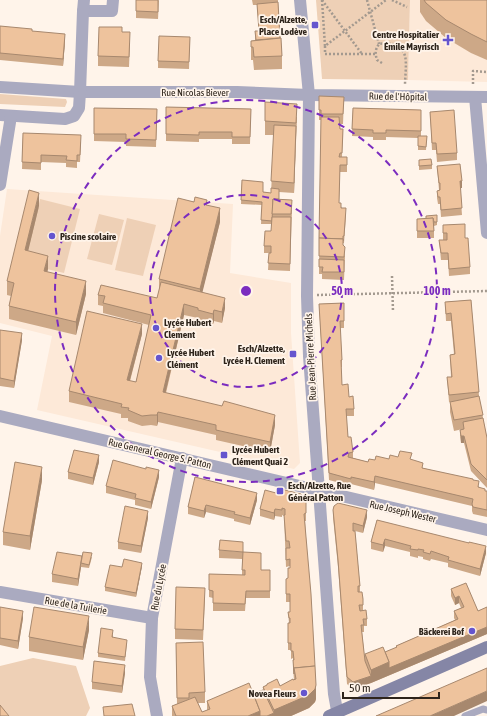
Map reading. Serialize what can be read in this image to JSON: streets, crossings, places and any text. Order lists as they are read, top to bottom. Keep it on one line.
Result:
{"streets":{"street":["Rue Nicolas Biever","Rue de l'Hôpital","Rue Jean-Pierre Michels","Rue General George S. Patton","Rue Joseph Wester","Rue du Lycée","Rue de la Tuilerie"]},"crossings":[["Rue Nicolas Biever","Rue de l'Hôpital"],["Rue Nicolas Biever","Rue Jean-Pierre Michels"],["Rue de l'Hôpital","Rue Jean-Pierre Michels"],["Rue Jean-Pierre Michels","Rue General George S. Patton"],["Rue Jean-Pierre Michels","Rue Joseph Wester"],["Rue General George S. Patton","Rue Joseph Wester"],["Rue General George S. Patton","Rue du Lycée"],["Rue du Lycée","Rue de la Tuilerie"]],"places":{"transit":["Esch/Alzette, Place Lodève","Esch/Alzette, Lycée H. Clement","Lycée Hubert Clément Quai 2","Esch/Alzette, Rue Général Patton"],"health":["Centre Hospitalier Émile Mayrisch"],"other":["Piscine scolaire","Lyçée Hubert Clement","Lycée Hubert Clément","Bäckerei Bof","Novea Fleurs"]},"scale_bar":"50 m","rings":["50 m","100 m"]}
